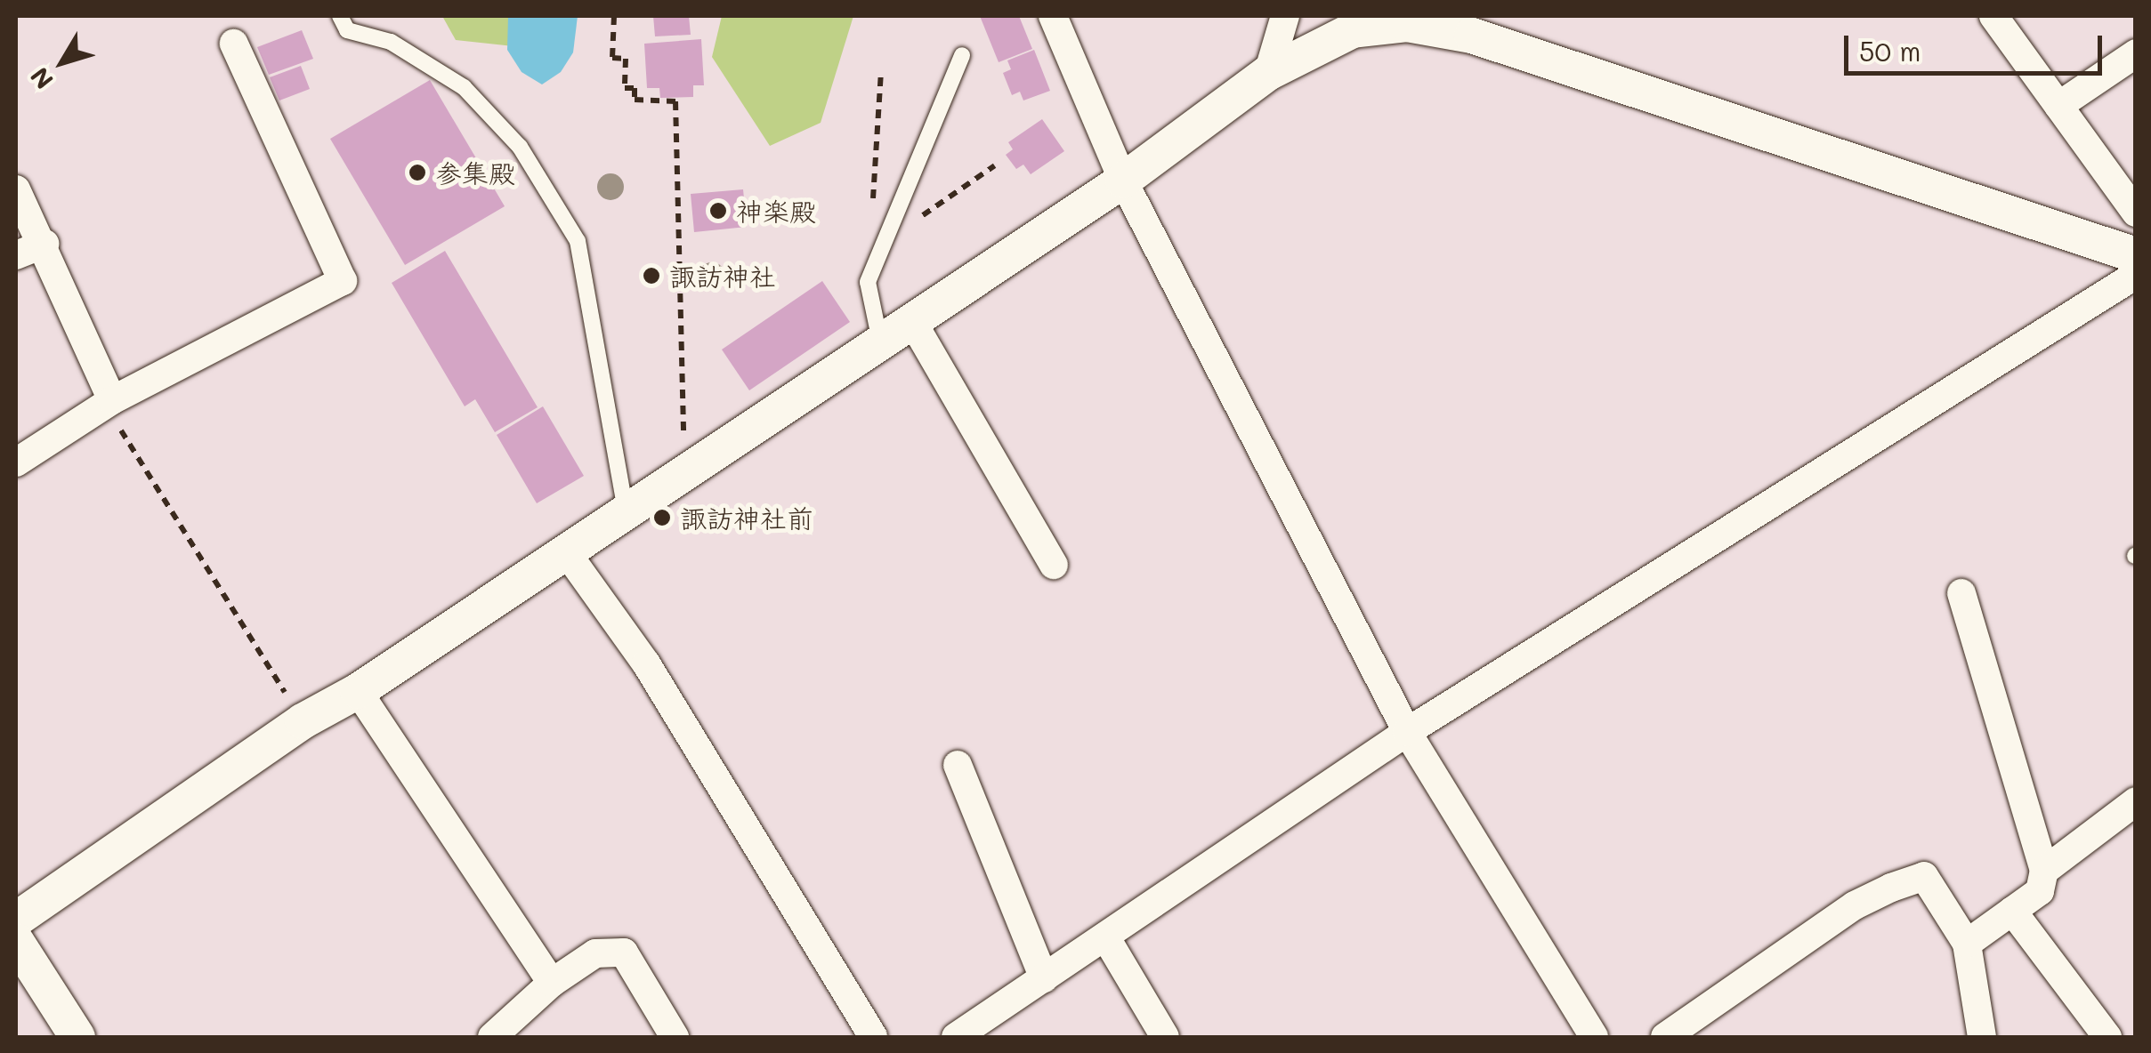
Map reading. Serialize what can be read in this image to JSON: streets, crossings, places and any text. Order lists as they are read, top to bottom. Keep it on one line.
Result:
{"places":["参集殿","神楽殿","諏訪神社","諏訪神社前"],"scale_bar":"50 m","north":"bottom left"}
